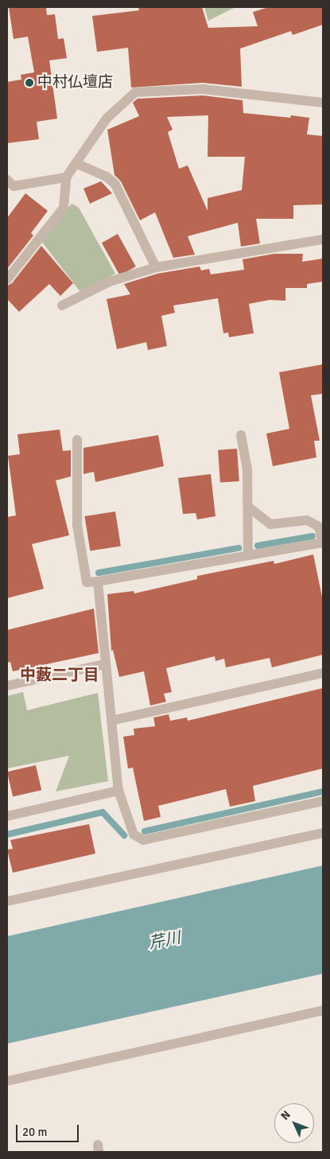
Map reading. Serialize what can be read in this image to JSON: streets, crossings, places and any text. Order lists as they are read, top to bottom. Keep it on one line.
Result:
{"districts":["中藪二丁目"],"water":["芹川"],"places":["中村仏壇店"],"scale_bar":"20 m","north":"top left"}
